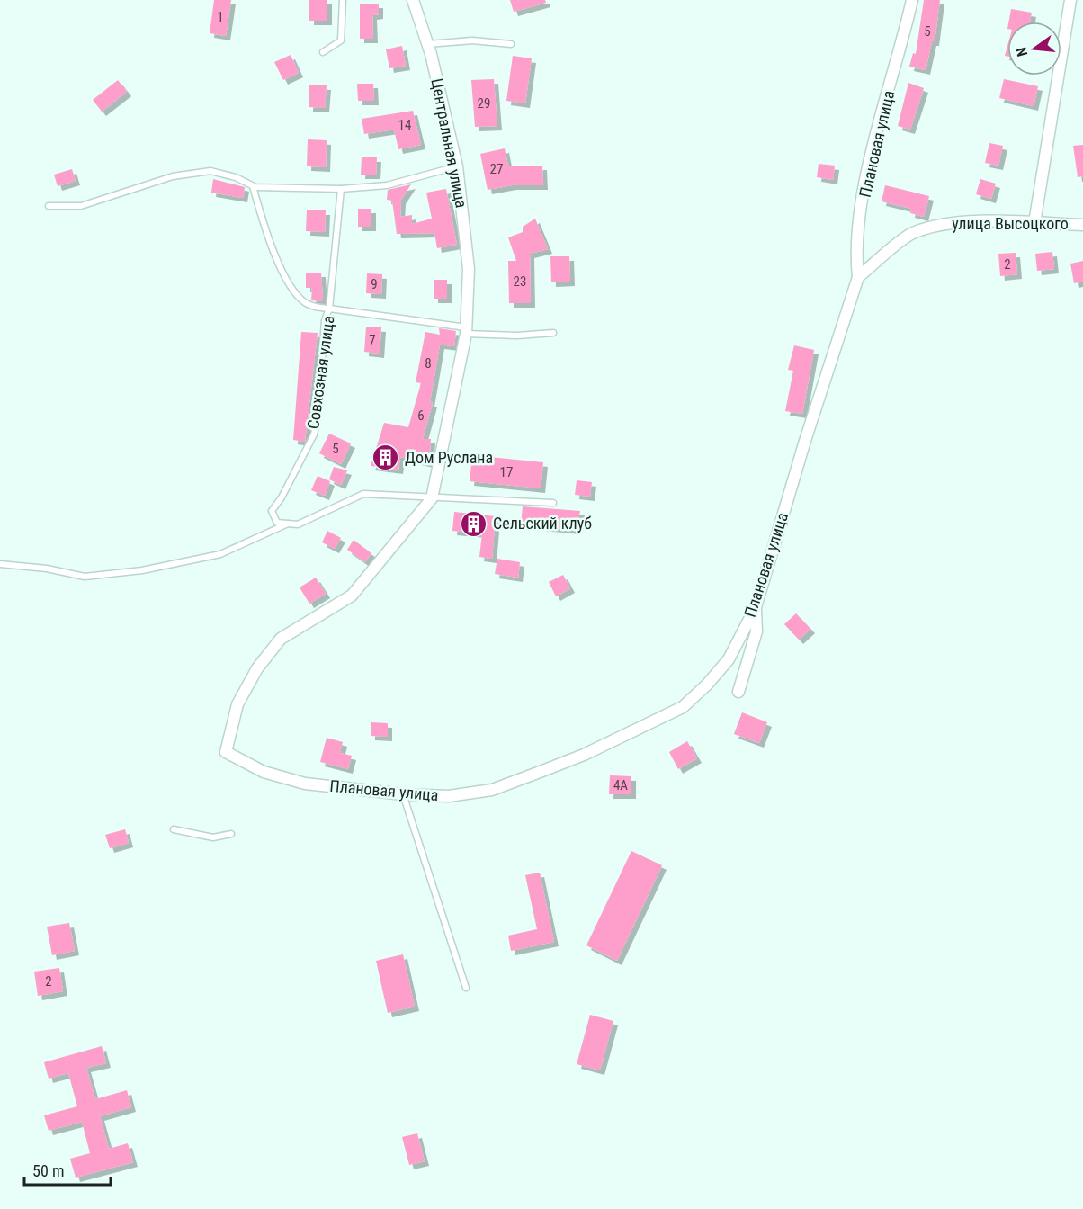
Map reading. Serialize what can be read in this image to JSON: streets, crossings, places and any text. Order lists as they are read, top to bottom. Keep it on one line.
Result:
{"streets":{"street":["Центральная улица","Плановая улица","улица Высоцкого"],"lane":["Совхозная улица"]},"crossings":[["Центральная улица","Плановая улица"],["Центральная улица","Совхозная улица"],["Плановая улица","улица Высоцкого"]],"places":{"building":["Дом Руслана","Сельский клуб"]},"house_numbers":["1","5","29","14","27","2","23","9","7","8","6","5","17","4А","2"],"scale_bar":"50 m","north":"left"}
